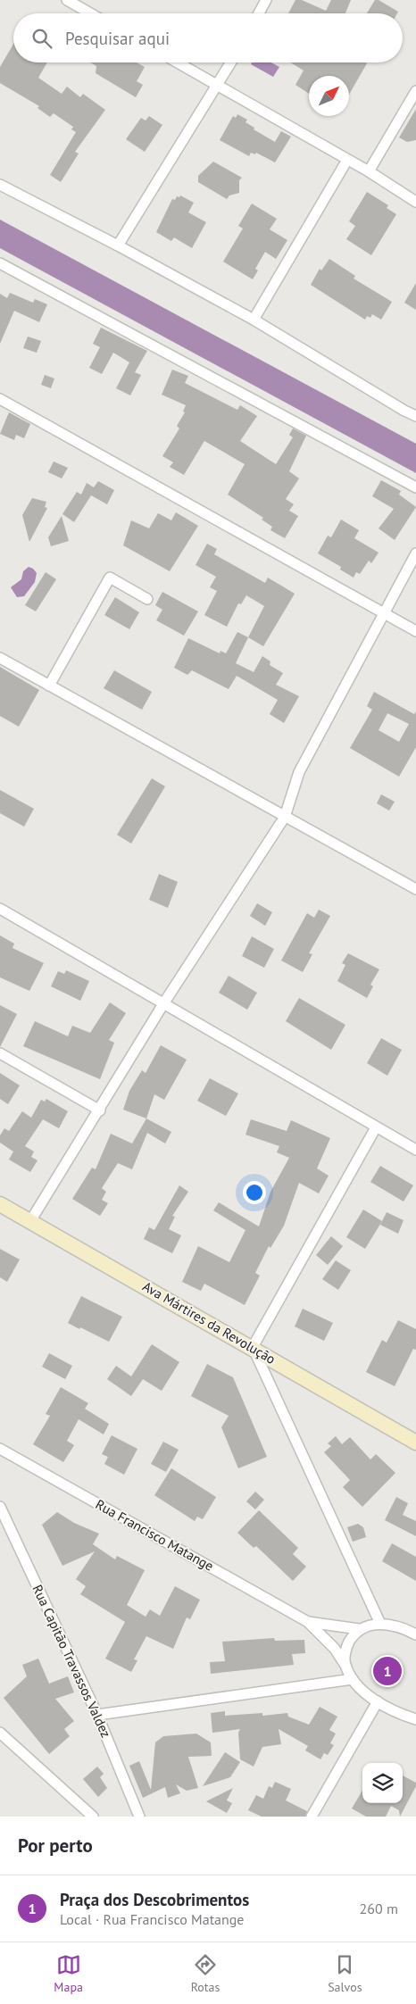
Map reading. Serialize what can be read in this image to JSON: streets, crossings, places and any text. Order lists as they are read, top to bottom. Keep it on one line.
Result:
{"streets":{"street":["Ava Mártires da Revolução","Rua Francisco Matange","Rua Capitão Travassos Valdez"]},"north":"top right","page":{"search":"Pesquisar aqui","pins":"1","heading":"Por perto","list":[{"mark":"1","name":"Praça dos Descobrimentos","note":"Local · Rua Francisco Matange","value":"260 m"}],"nav":["Mapa","Rotas","Salvos"]}}
